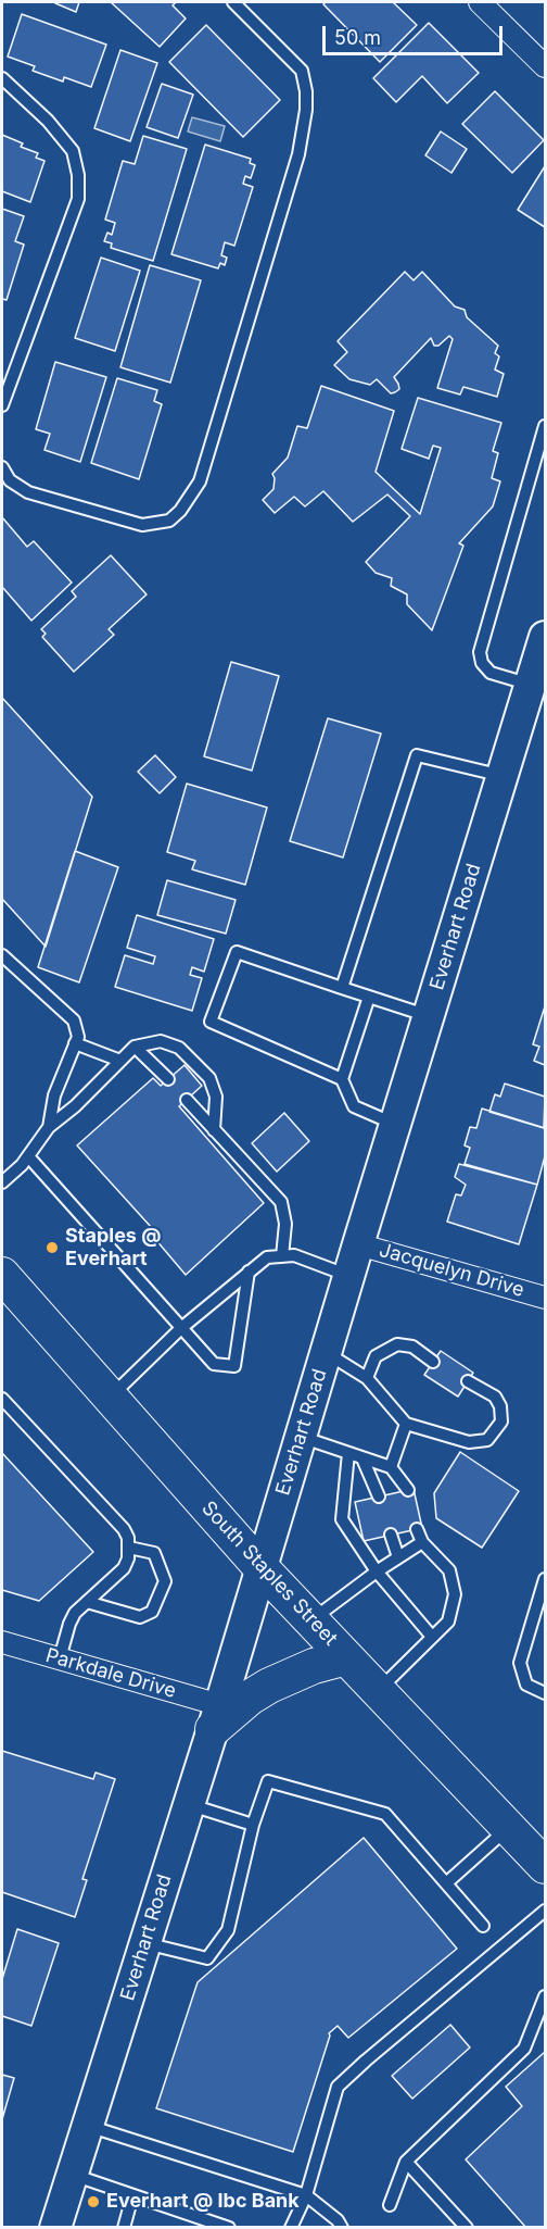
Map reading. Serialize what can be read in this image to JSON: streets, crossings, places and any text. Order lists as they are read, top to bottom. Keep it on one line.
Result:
{"streets":{"main road":["Everhart Road","South Staples Street"],"street":["Jacquelyn Drive","Parkdale Drive"]},"crossings":[["Everhart Road","Jacquelyn Drive"],["Everhart Road","South Staples Street"],["Everhart Road","Parkdale Drive"]],"places":["Staples @ Everhart","Everhart @ Ibc Bank"],"scale_bar":"50 m"}
